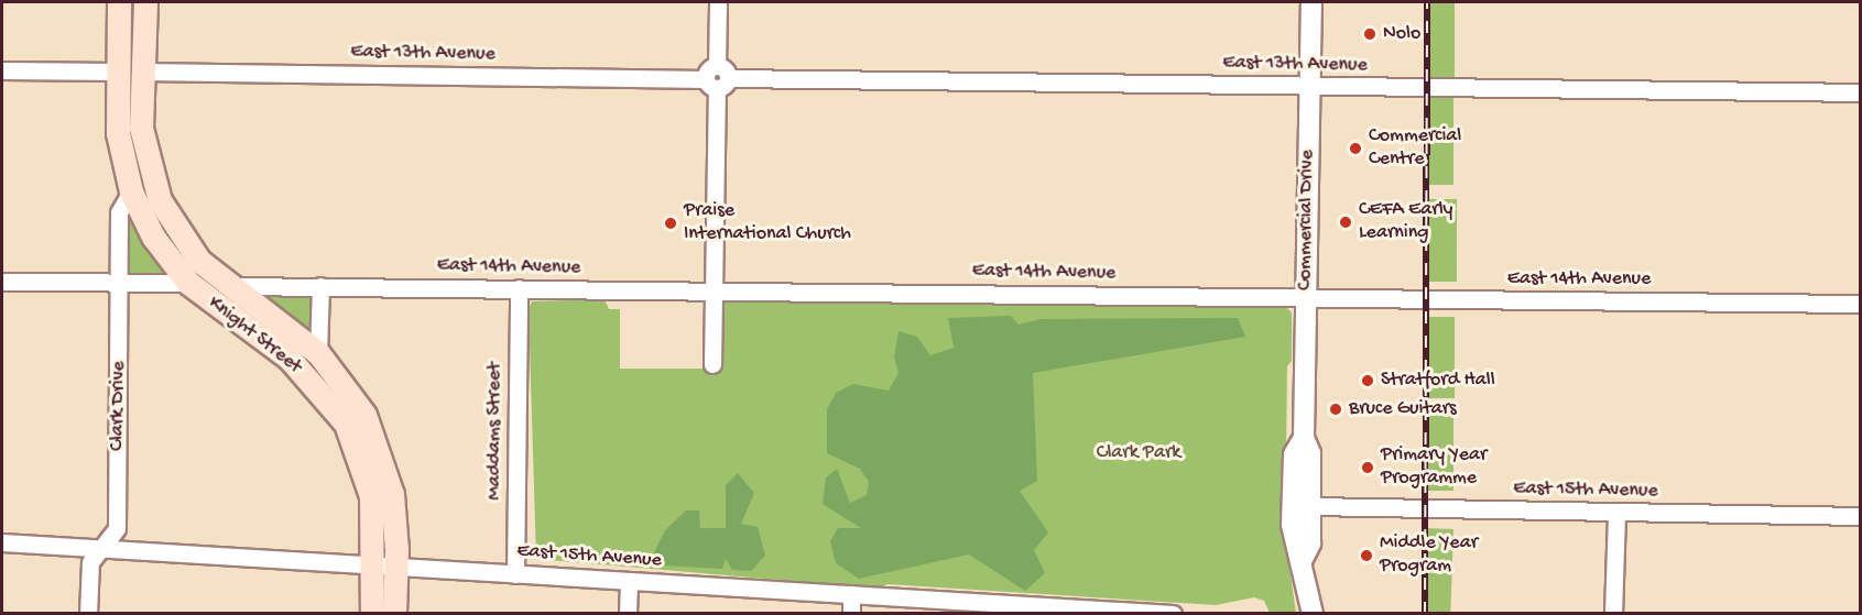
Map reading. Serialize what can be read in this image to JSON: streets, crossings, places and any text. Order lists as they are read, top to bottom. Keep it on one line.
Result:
{"streets":{"main road":["Knight Street"],"street":["East 13th Avenue","Commercial Drive","East 14th Avenue","Clark Drive","Maddams Street","East 15th Avenue"]},"crossings":[["East 13th Avenue","Commercial Drive"],["Commercial Drive","East 14th Avenue"],["Commercial Drive","East 15th Avenue"],["East 14th Avenue","Knight Street"],["East 14th Avenue","Maddams Street"],["Knight Street","East 15th Avenue"],["Clark Drive","East 15th Avenue"],["Maddams Street","East 15th Avenue"]],"parks":["Clark Park"],"places":["Nolo","Commercial Centre","CEFA Early Learning","Praise International Church","Stratford Hall","Bruce Guitars","Primary Year Programme","Middle Year Program"]}
